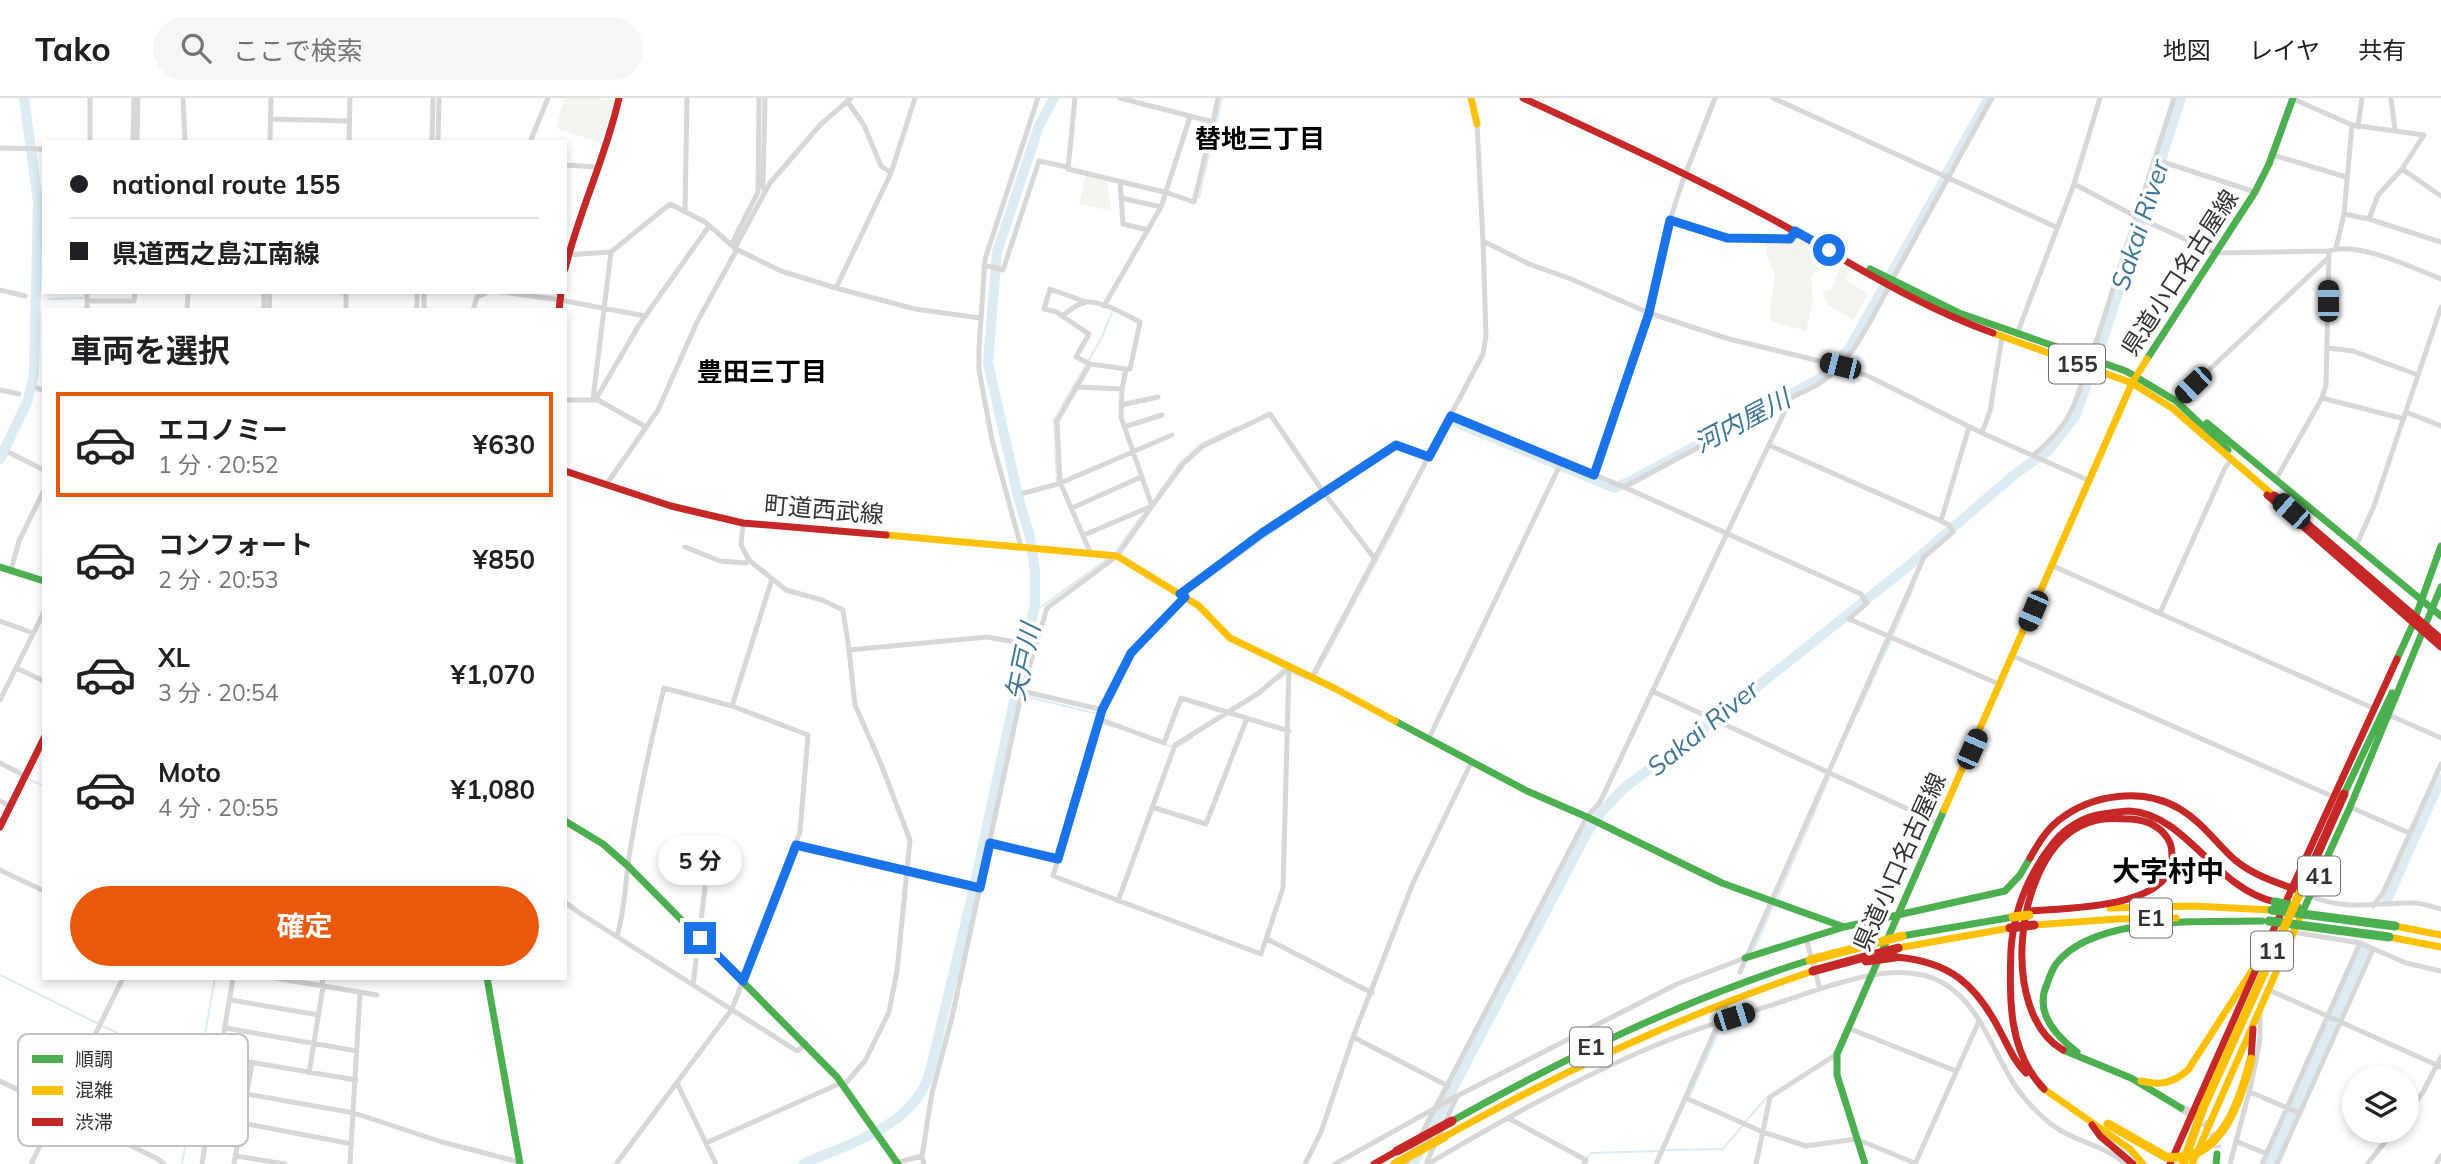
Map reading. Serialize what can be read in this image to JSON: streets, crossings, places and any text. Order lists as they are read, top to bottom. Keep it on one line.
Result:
{"streets":{"main road":["県道小口名古屋線","155","町道西武線","41","E1","11"]},"crossings":[["県道小口名古屋線","155"],["155","41"],["155","11"],["41","11"]],"districts":["替地三丁目","豊田三丁目","大字村中"],"water":["Sakai River","河内屋川","矢戸川"],"legend":["順調","混雑","渋滞"],"page":{"header":"Tako","search":"ここで検索","nav":["地図","レイヤ","共有"],"banner":["national route 155","県道西之島江南線"],"heading":"車両を選択","list":[{"name":"エコノミー","note":"1 分 · 20:52","value":"¥630"},{"name":"コンフォート","note":"2 分 · 20:53","value":"¥850"},{"name":"XL","note":"3 分 · 20:54","value":"¥1,070"},{"name":"Moto","note":"4 分 · 20:55","value":"¥1,080"}],"bubble":"5 分","buttons":"確定"}}
